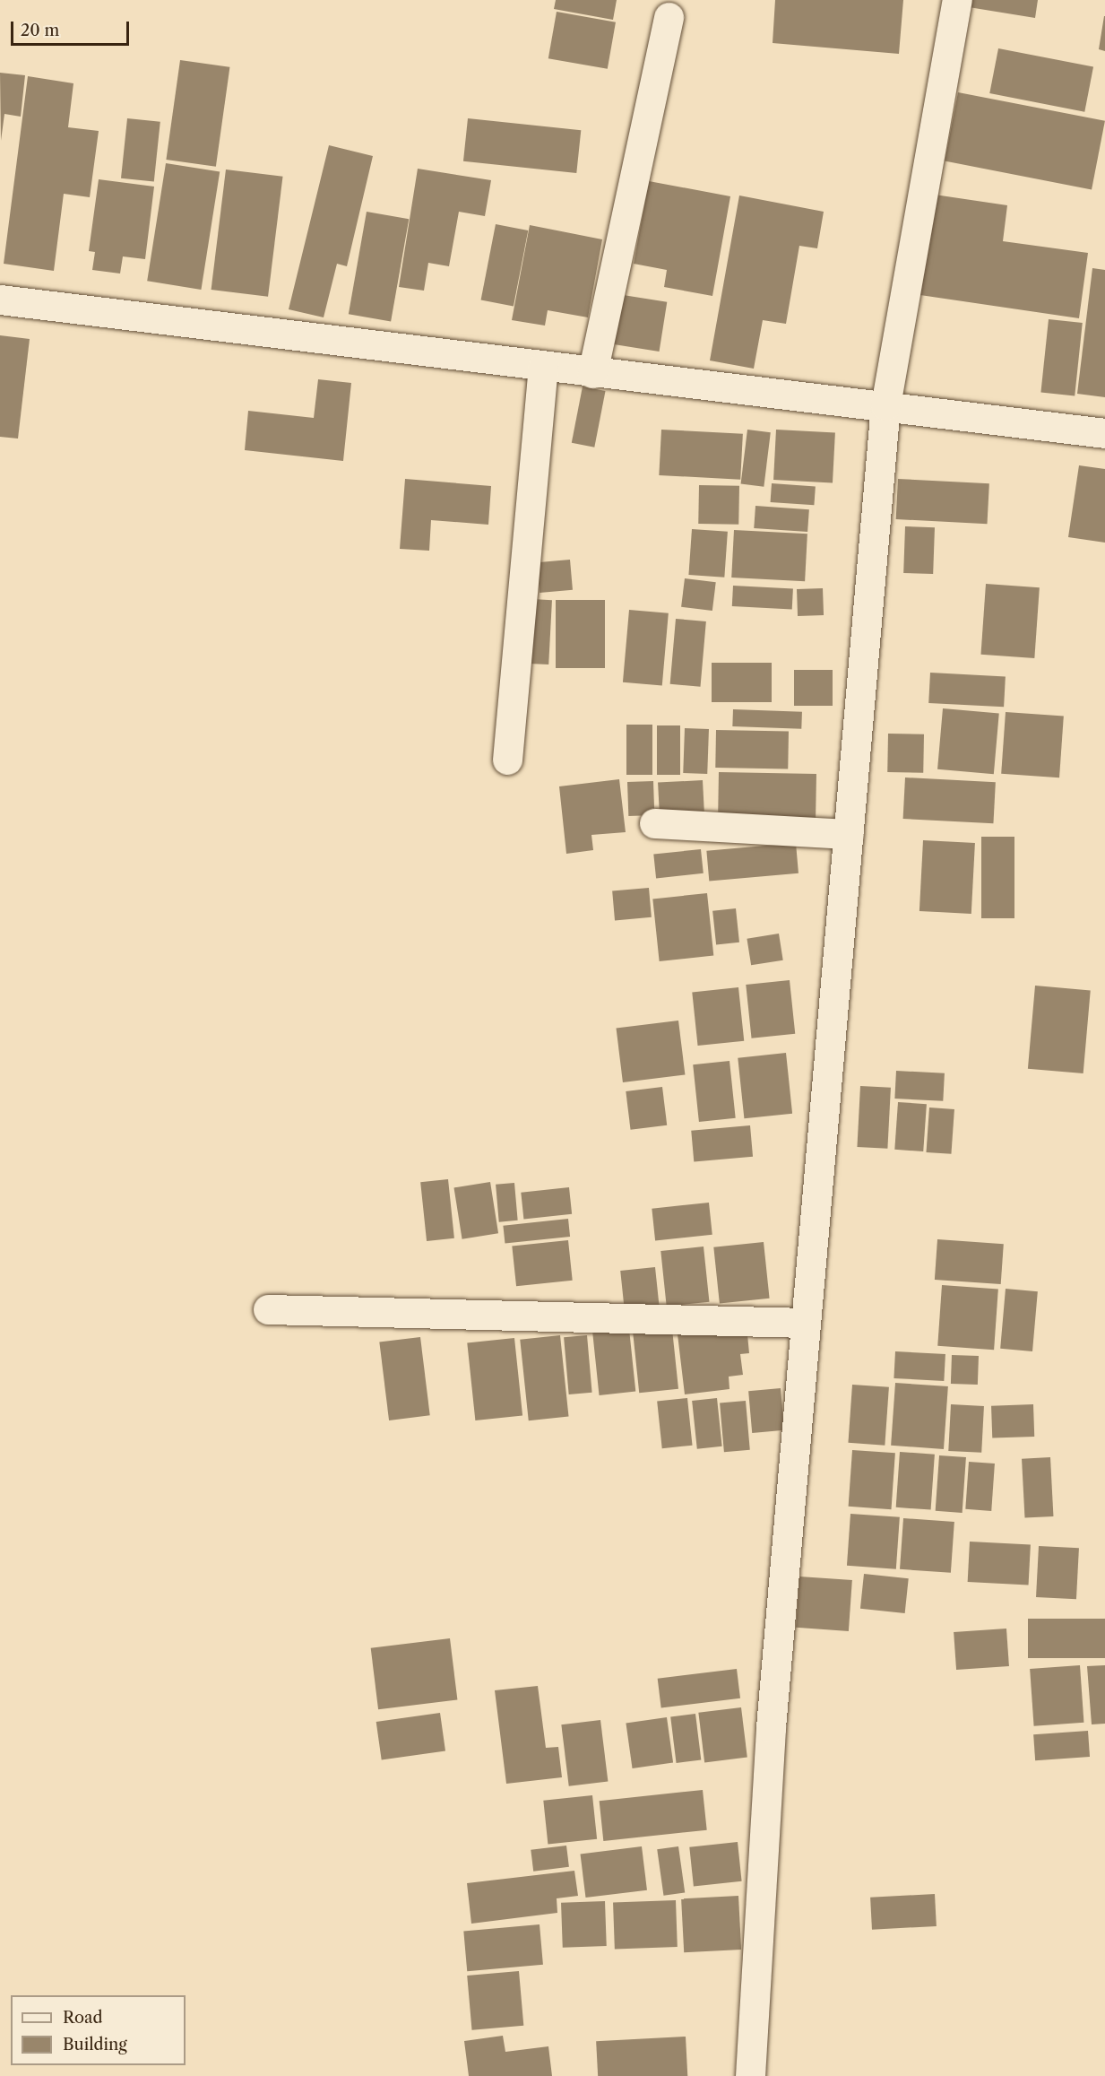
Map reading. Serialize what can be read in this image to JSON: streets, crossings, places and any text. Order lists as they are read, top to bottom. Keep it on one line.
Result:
{"legend":["Road","Building"],"scale_bar":"20 m"}
